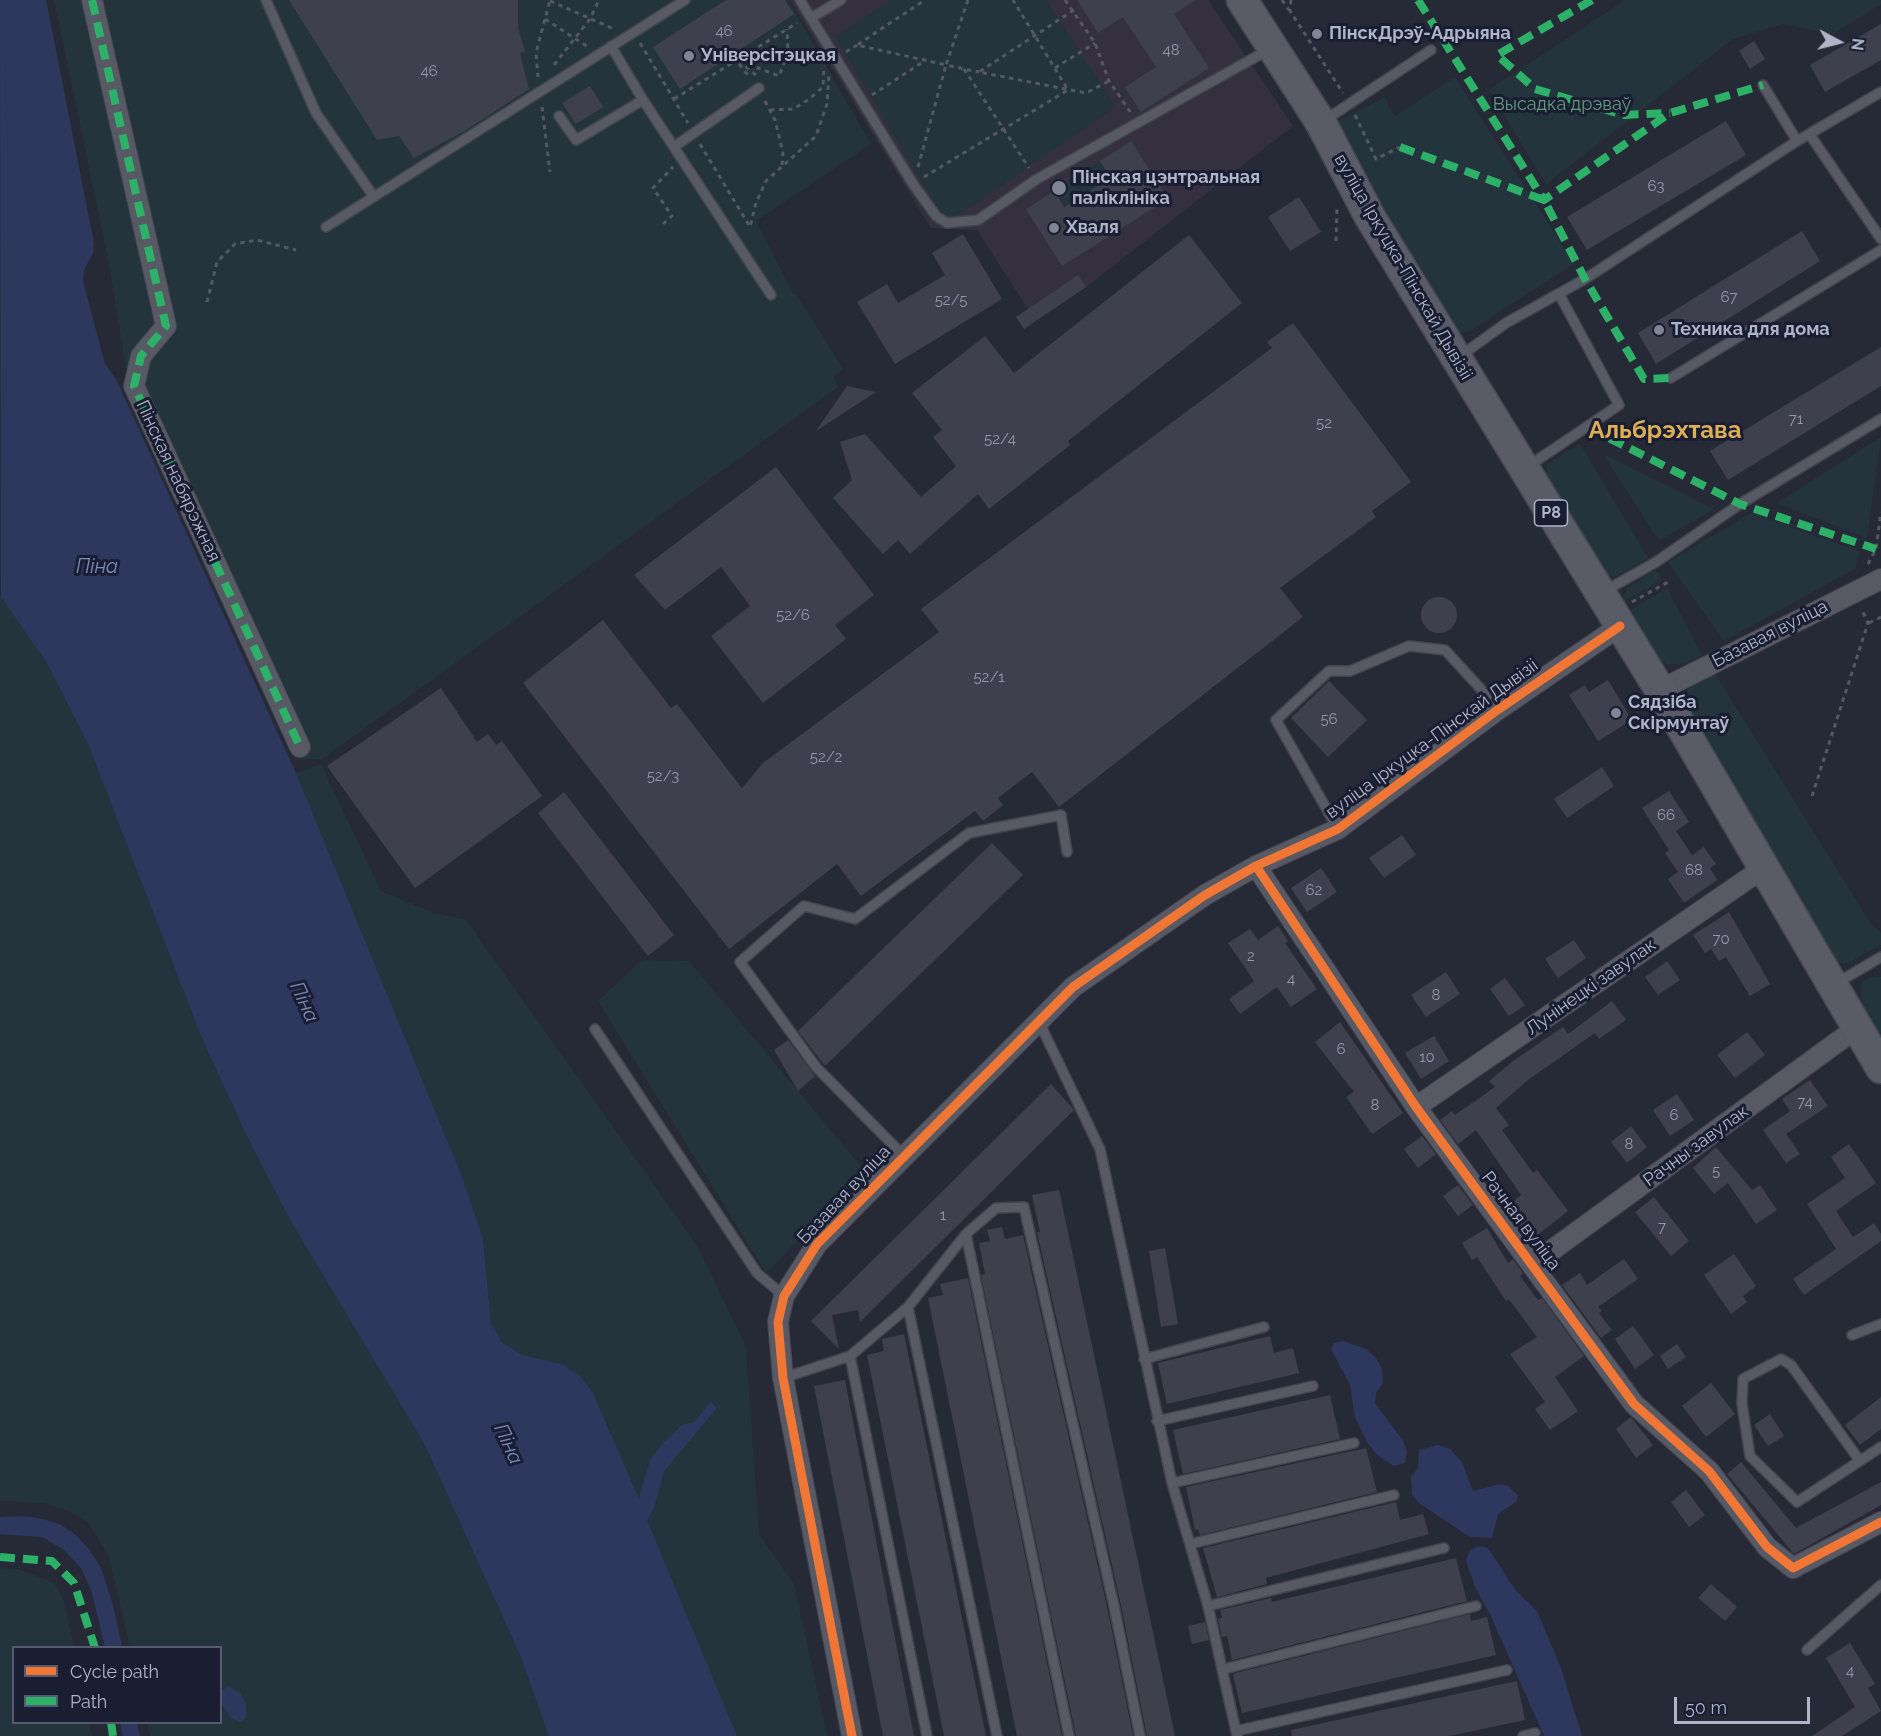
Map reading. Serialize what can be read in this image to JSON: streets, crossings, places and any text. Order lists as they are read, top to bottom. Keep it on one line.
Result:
{"streets":{"main road":["вуліца Іркуцка-Пінскай Дывізіі","Р8"],"street":["Пінская набярэжная","Базавая вуліца","Лунінецкі завулак","Рачны завулак","Рачная вуліца"]},"crossings":[["вуліца Іркуцка-Пінскай Дывізіі","Базавая вуліца"],["вуліца Іркуцка-Пінскай Дывізіі","Лунінецкі завулак"],["вуліца Іркуцка-Пінскай Дывізіі","Рачны завулак"],["вуліца Іркуцка-Пінскай Дывізіі","Рачная вуліца"],["Базавая вуліца","Рачная вуліца"],["Лунінецкі завулак","Рачная вуліца"],["Рачны завулак","Рачная вуліца"]],"districts":["Альбрэхтава"],"water":["Піна"],"parks":["Высадка дрэваў"],"places":["ПінскДрэў-Адрыяна","Універсітэцкая","Пінская цэнтральная паліклініка","Хваля","Техника для дома","Сядзіба Скірмунтаў"],"house_numbers":["46","48","46","63","67","52/5","71","52","52/4","52/6","52/1","56","52/2","52/3","66","68","62","70","2","4","8","6","10","74","8","6","8","5","1","7","4"],"legend":["Cycle path","Path"],"scale_bar":"50 m","north":"right"}
